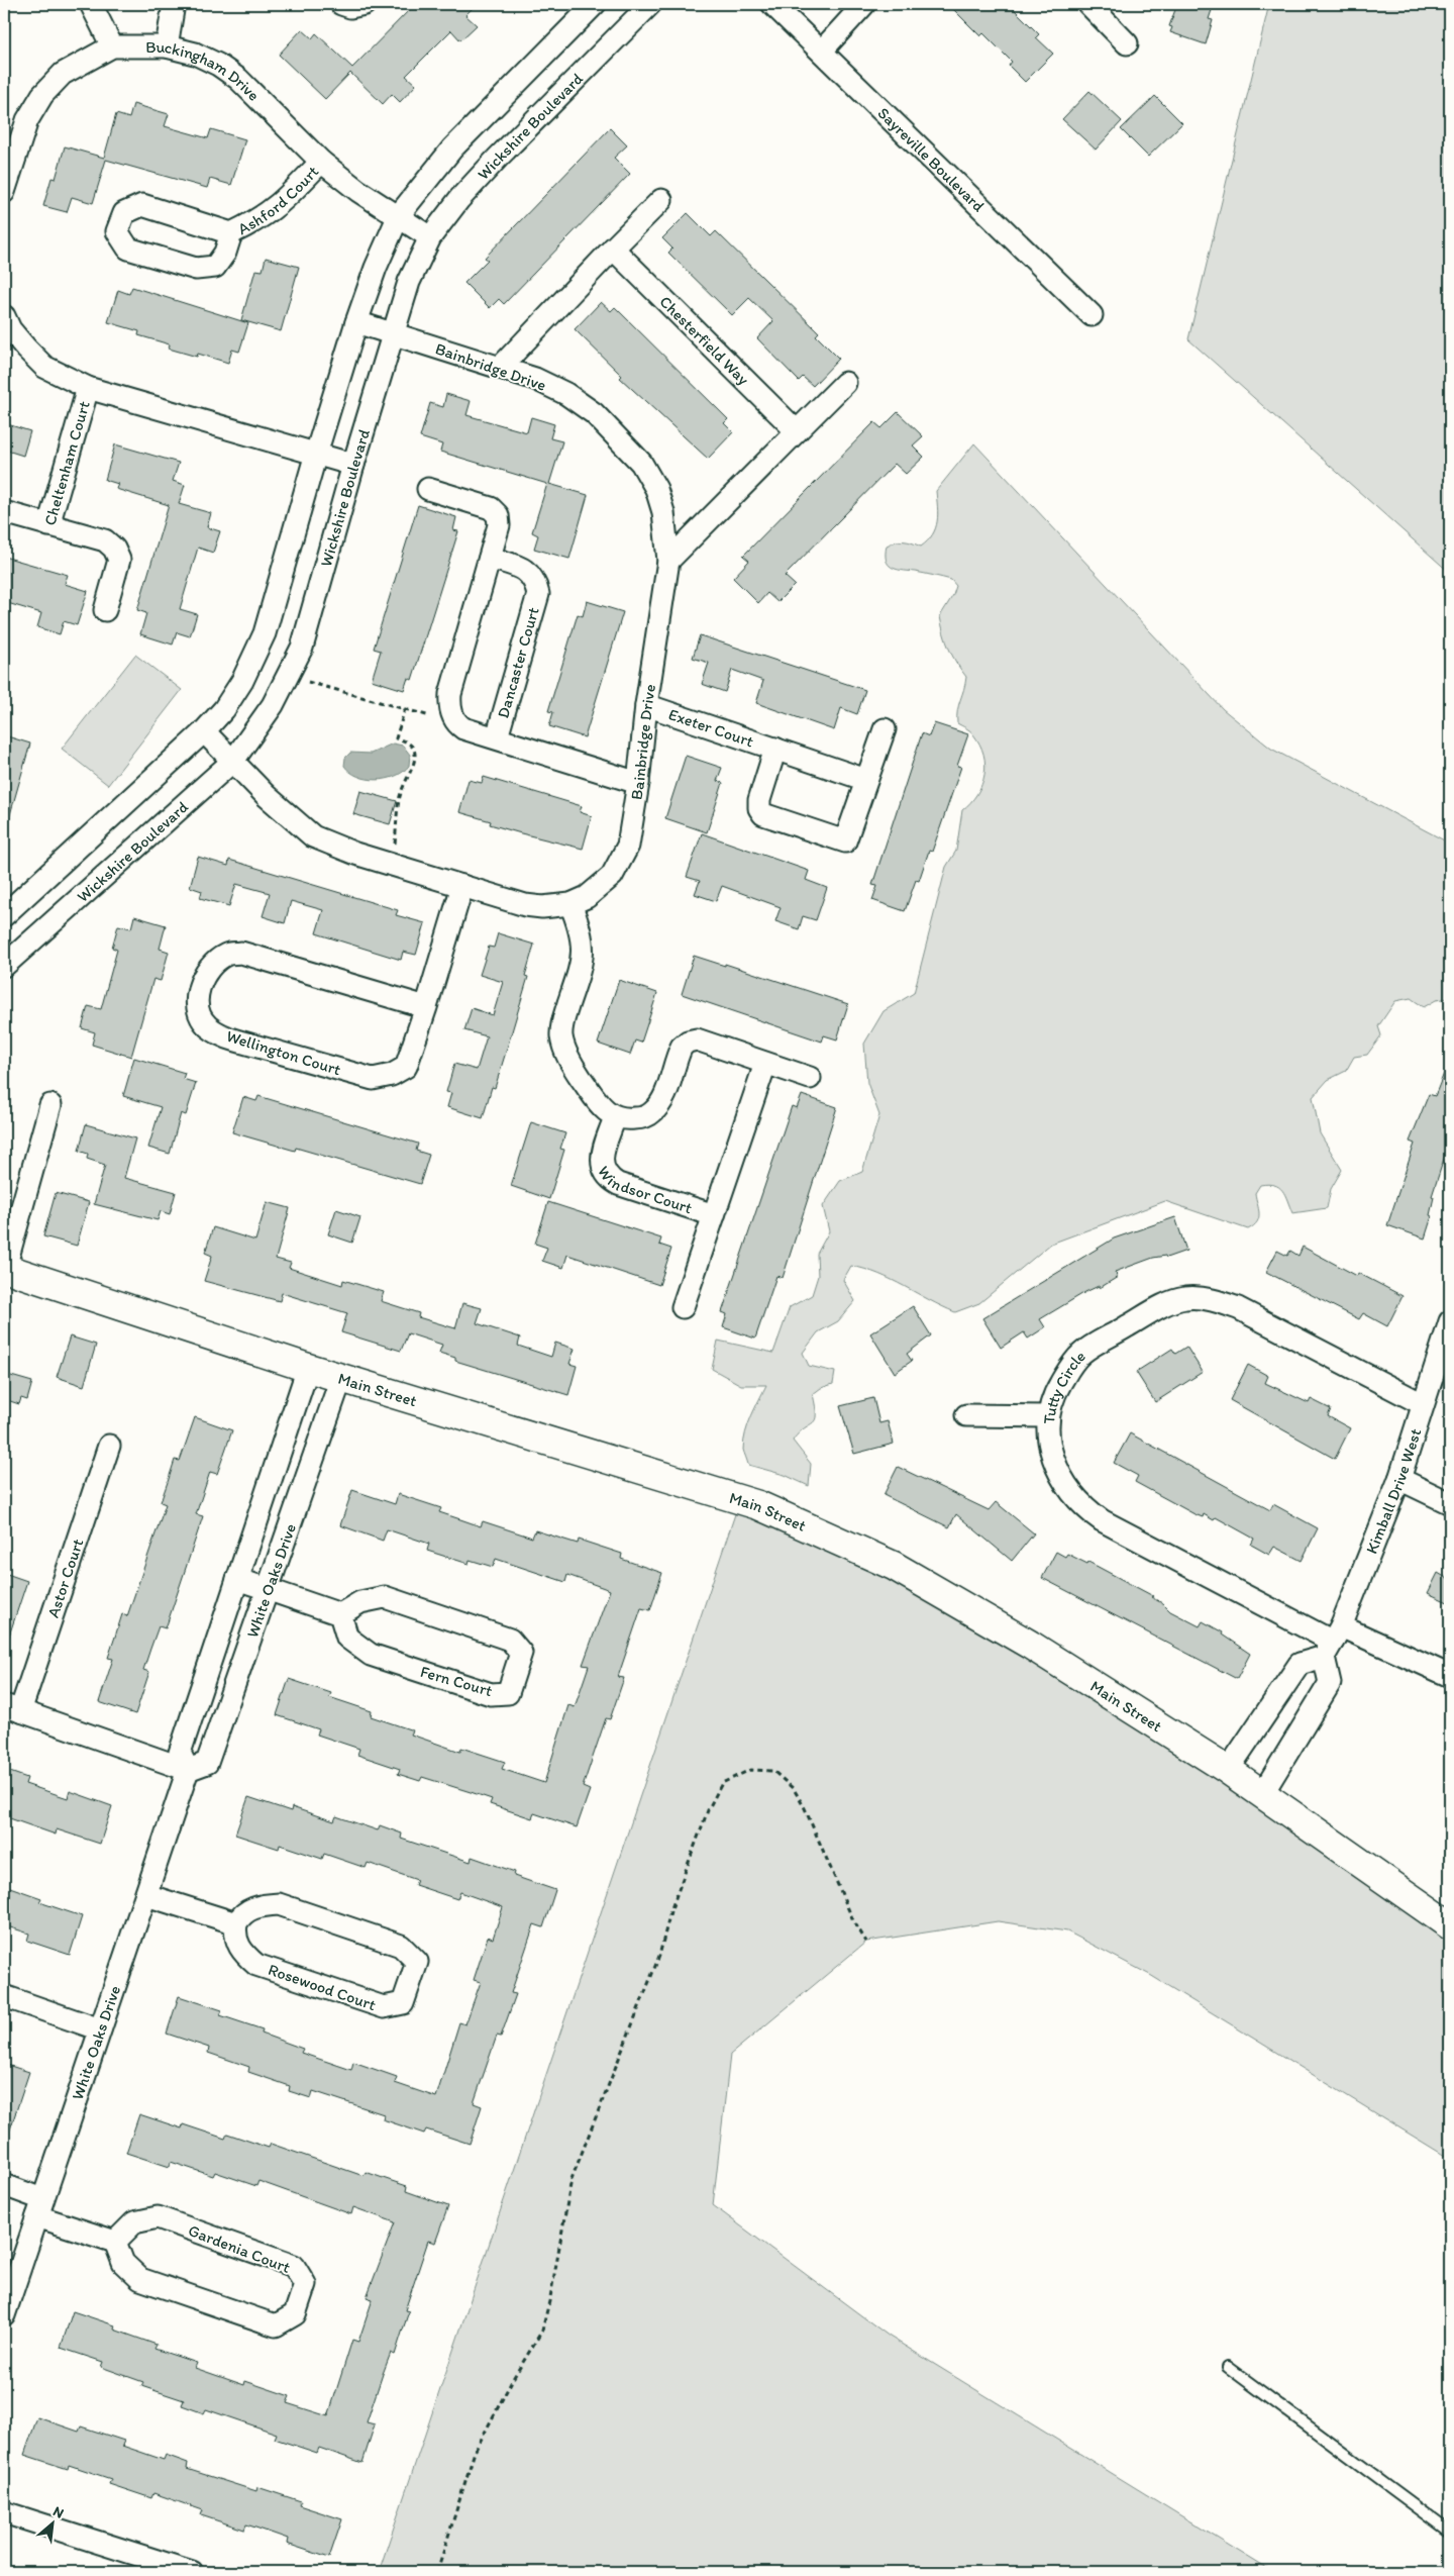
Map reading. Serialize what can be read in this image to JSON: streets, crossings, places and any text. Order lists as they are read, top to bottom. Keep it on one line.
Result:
{"streets":{"main road":["Main Street"],"street":["Buckingham Drive","Wickshire Boulevard","Sayreville Boulevard","Ashford Court","Chesterfield Way","Bainbridge Drive","Cheltenham Court","Dancaster Court","Exeter Court","Wellington Court","Windsor Court","Tutty Circle","Kimball Drive West","Astor Court","White Oaks Drive","Fern Court","Rosewood Court","Gardenia Court"]},"crossings":[["Buckingham Drive","Wickshire Boulevard"],["Buckingham Drive","Ashford Court"],["Wickshire Boulevard","Bainbridge Drive"],["Bainbridge Drive","Dancaster Court"],["Bainbridge Drive","Exeter Court"],["Bainbridge Drive","Wellington Court"],["Main Street","White Oaks Drive"],["Tutty Circle","Kimball Drive West"],["Astor Court","White Oaks Drive"]],"north":"top right"}
